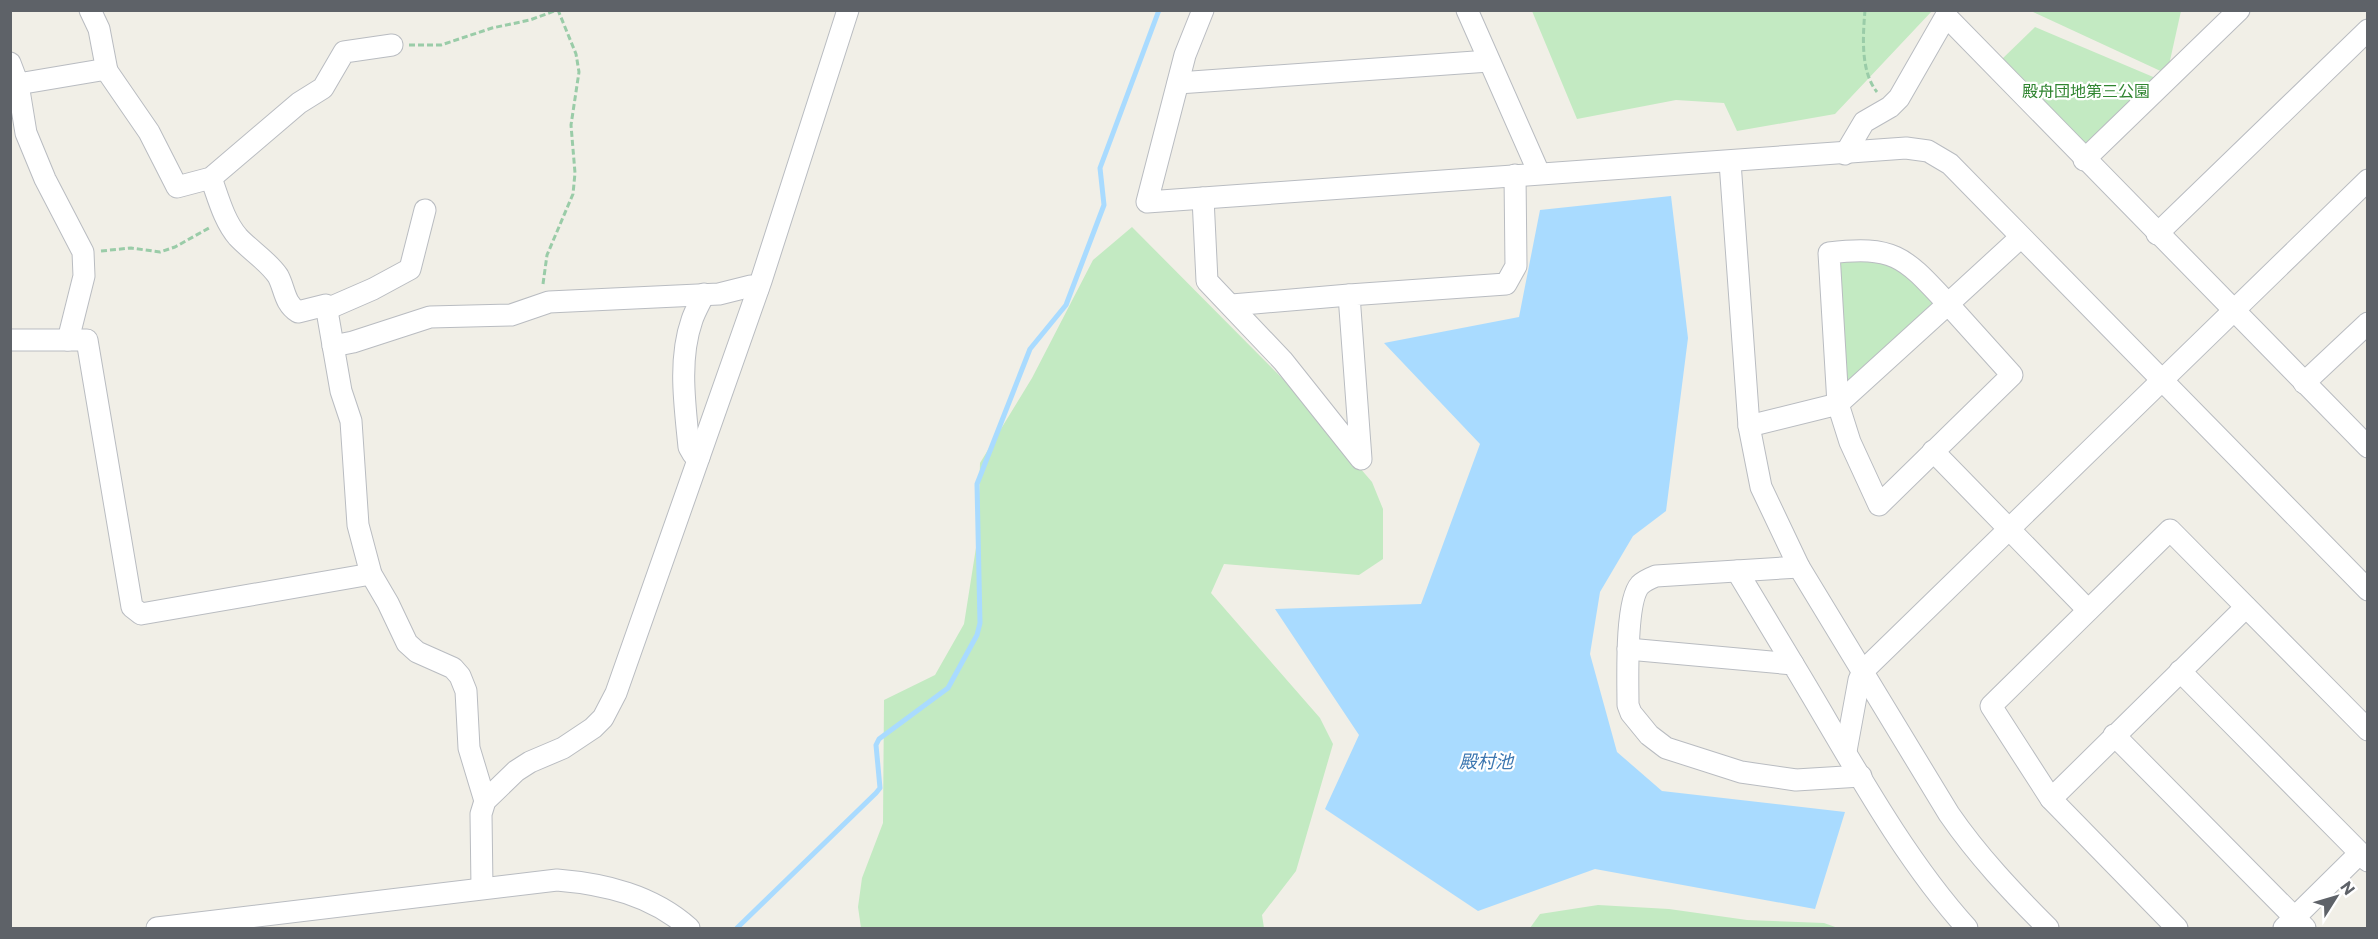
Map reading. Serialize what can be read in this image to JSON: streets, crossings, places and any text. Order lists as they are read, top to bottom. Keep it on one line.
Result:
{"water":["殿村池"],"parks":["殿舟団地第三公園"],"north":"top right"}
